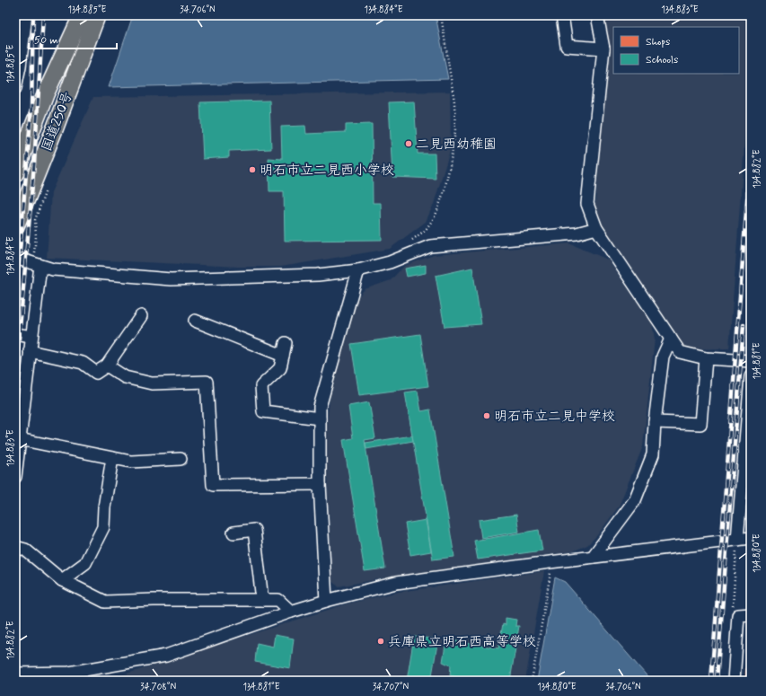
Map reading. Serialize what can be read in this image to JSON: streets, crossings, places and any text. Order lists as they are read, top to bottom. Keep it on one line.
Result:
{"streets":{"highway":["国道250号"]},"places":["二見西幼稚園","明石市立二見西小学校","明石市立二見中学校","兵庫県立明石西高等学校"],"legend":["Shops","Schools"],"scale_bar":"50 m","coordinates":["134.885°E","34.706°N","134.884°E","134.883°E","134.882°E","134.881°E","134.880°E","34.708°N","34.707°N"]}
